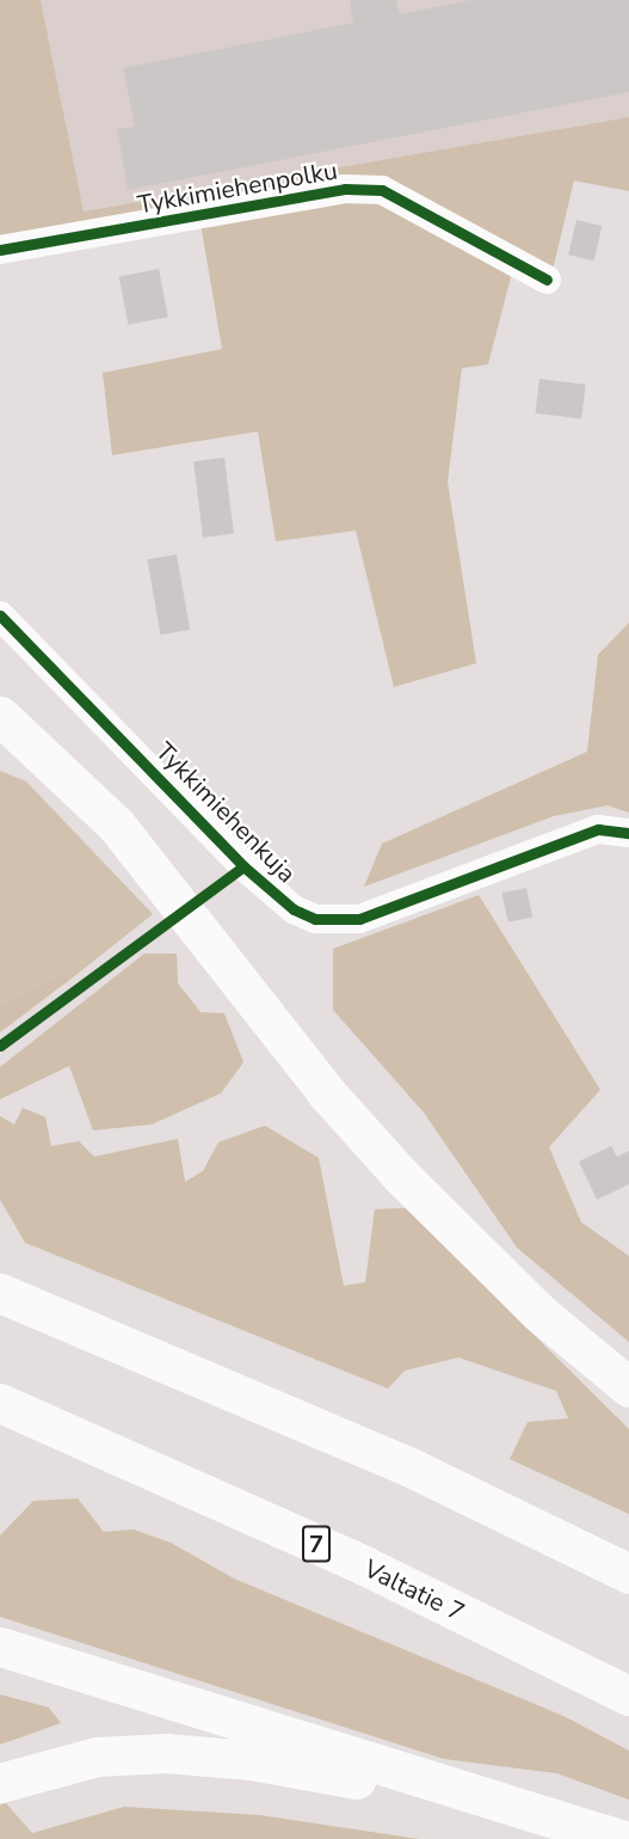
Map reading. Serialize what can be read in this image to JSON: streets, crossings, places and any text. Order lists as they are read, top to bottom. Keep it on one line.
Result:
{"streets":{"highway":["7","Valtatie 7"],"street":["Tykkimiehenpolku","Tykkimiehenkuja"]}}
